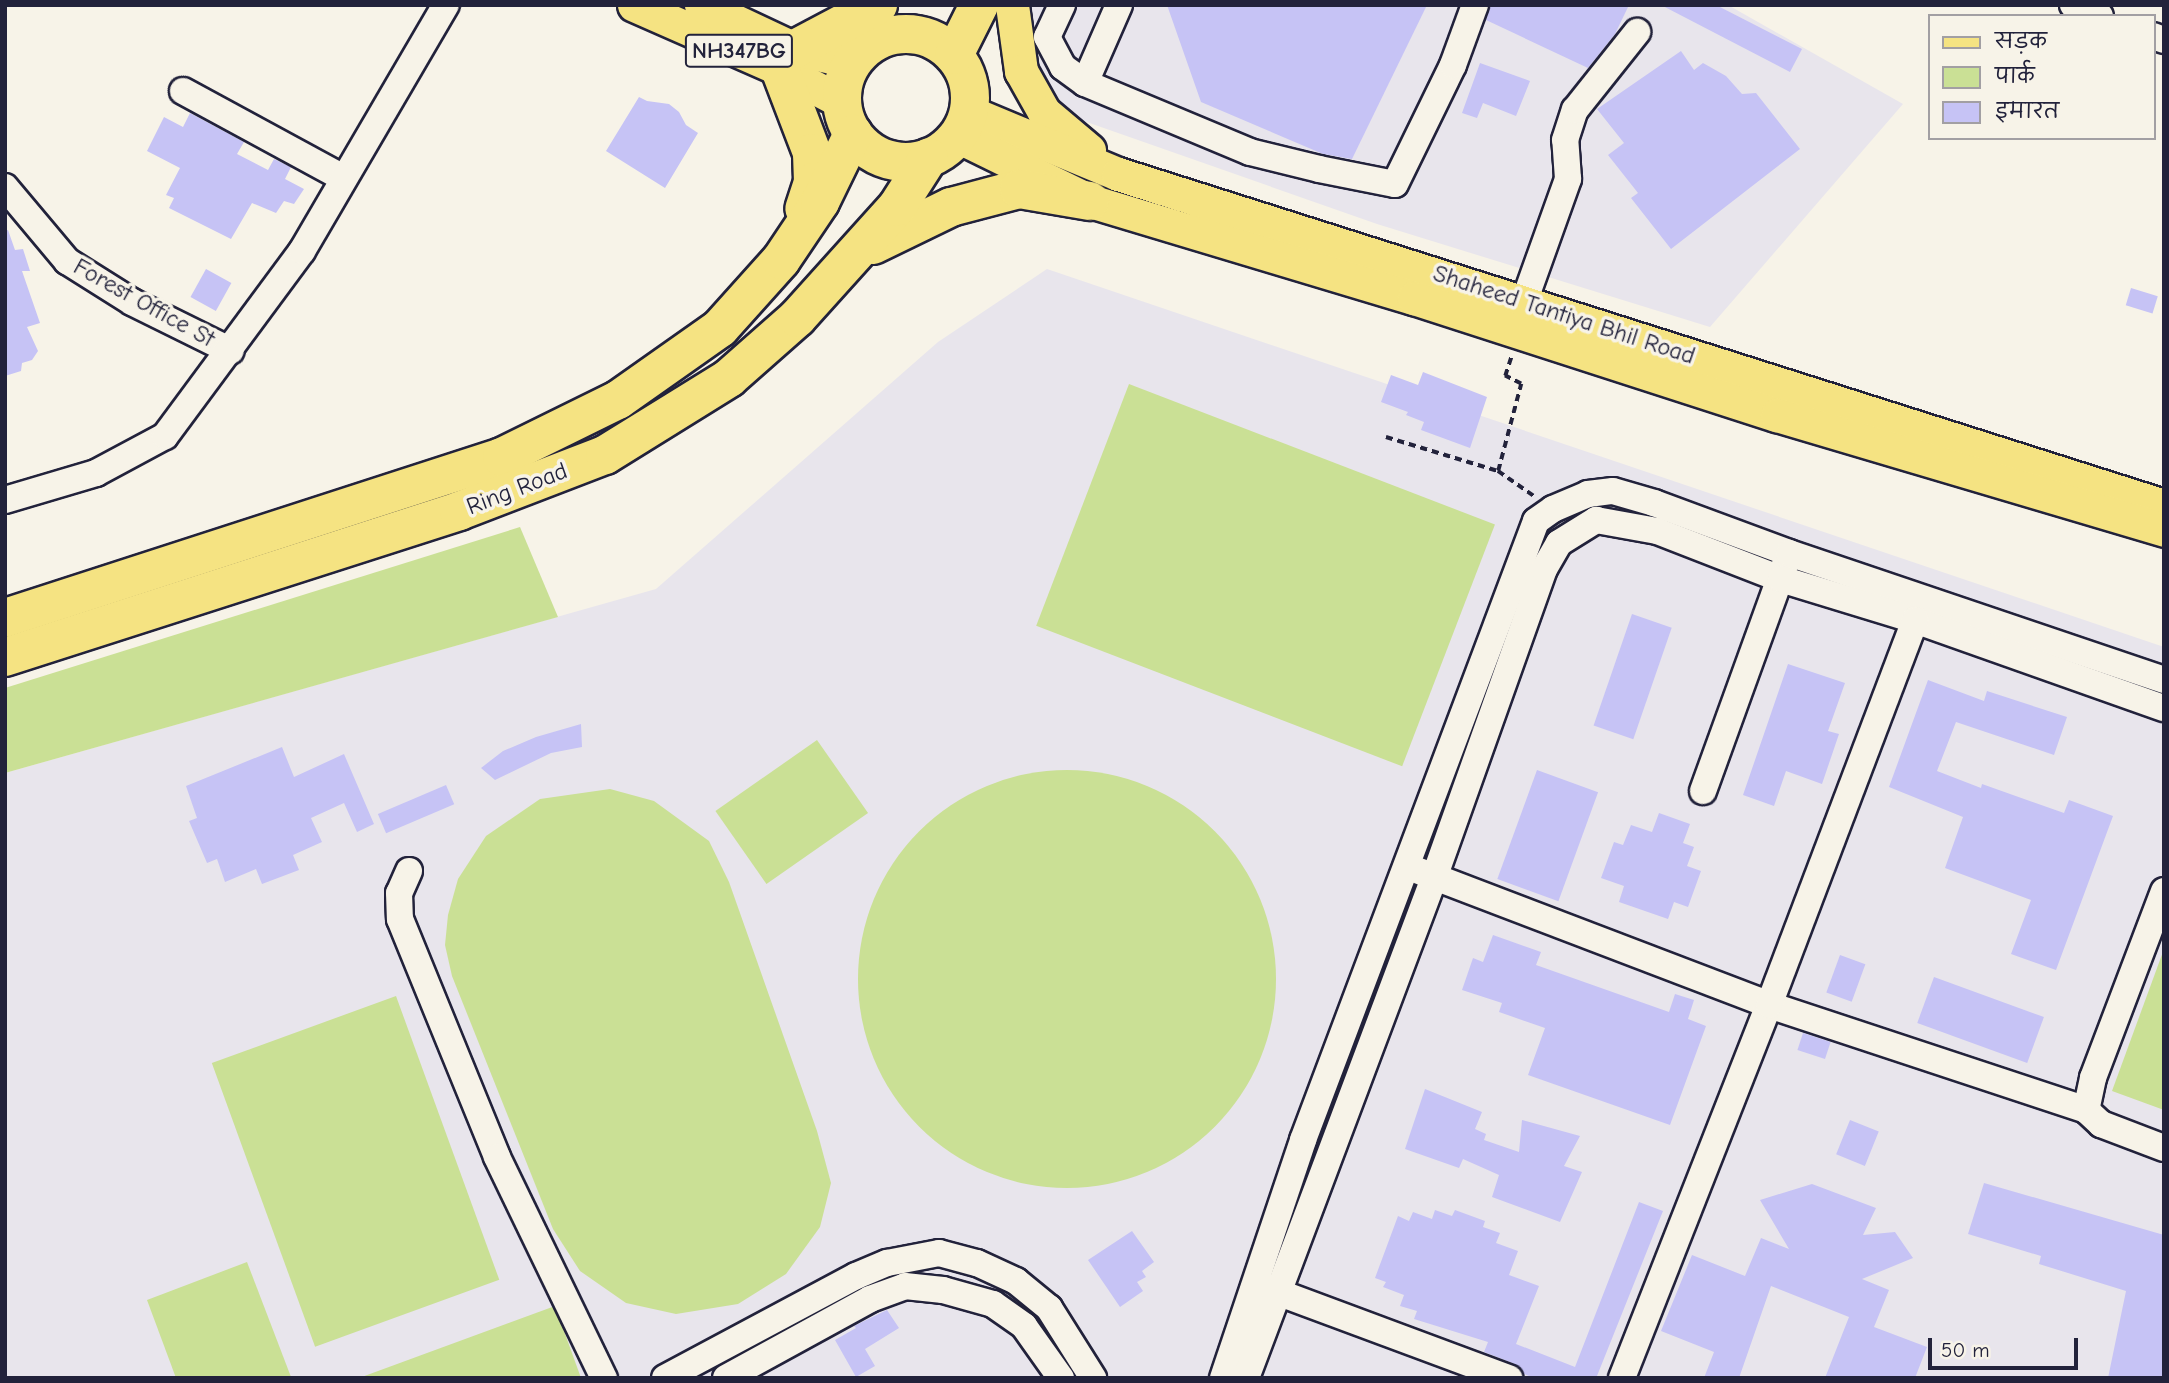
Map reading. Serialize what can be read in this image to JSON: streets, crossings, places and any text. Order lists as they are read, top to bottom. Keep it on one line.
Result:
{"streets":{"highway":["Ring Road"],"main road":["NH347BG","Shaheed Tantiya Bhil Road"],"street":["Forest Office St"]},"crossings":[["NH347BG","Shaheed Tantiya Bhil Road"],["NH347BG","Ring Road"],["Shaheed Tantiya Bhil Road","Ring Road"]],"legend":["सड़क","पार्क","इमारत"],"scale_bar":"50 m"}
